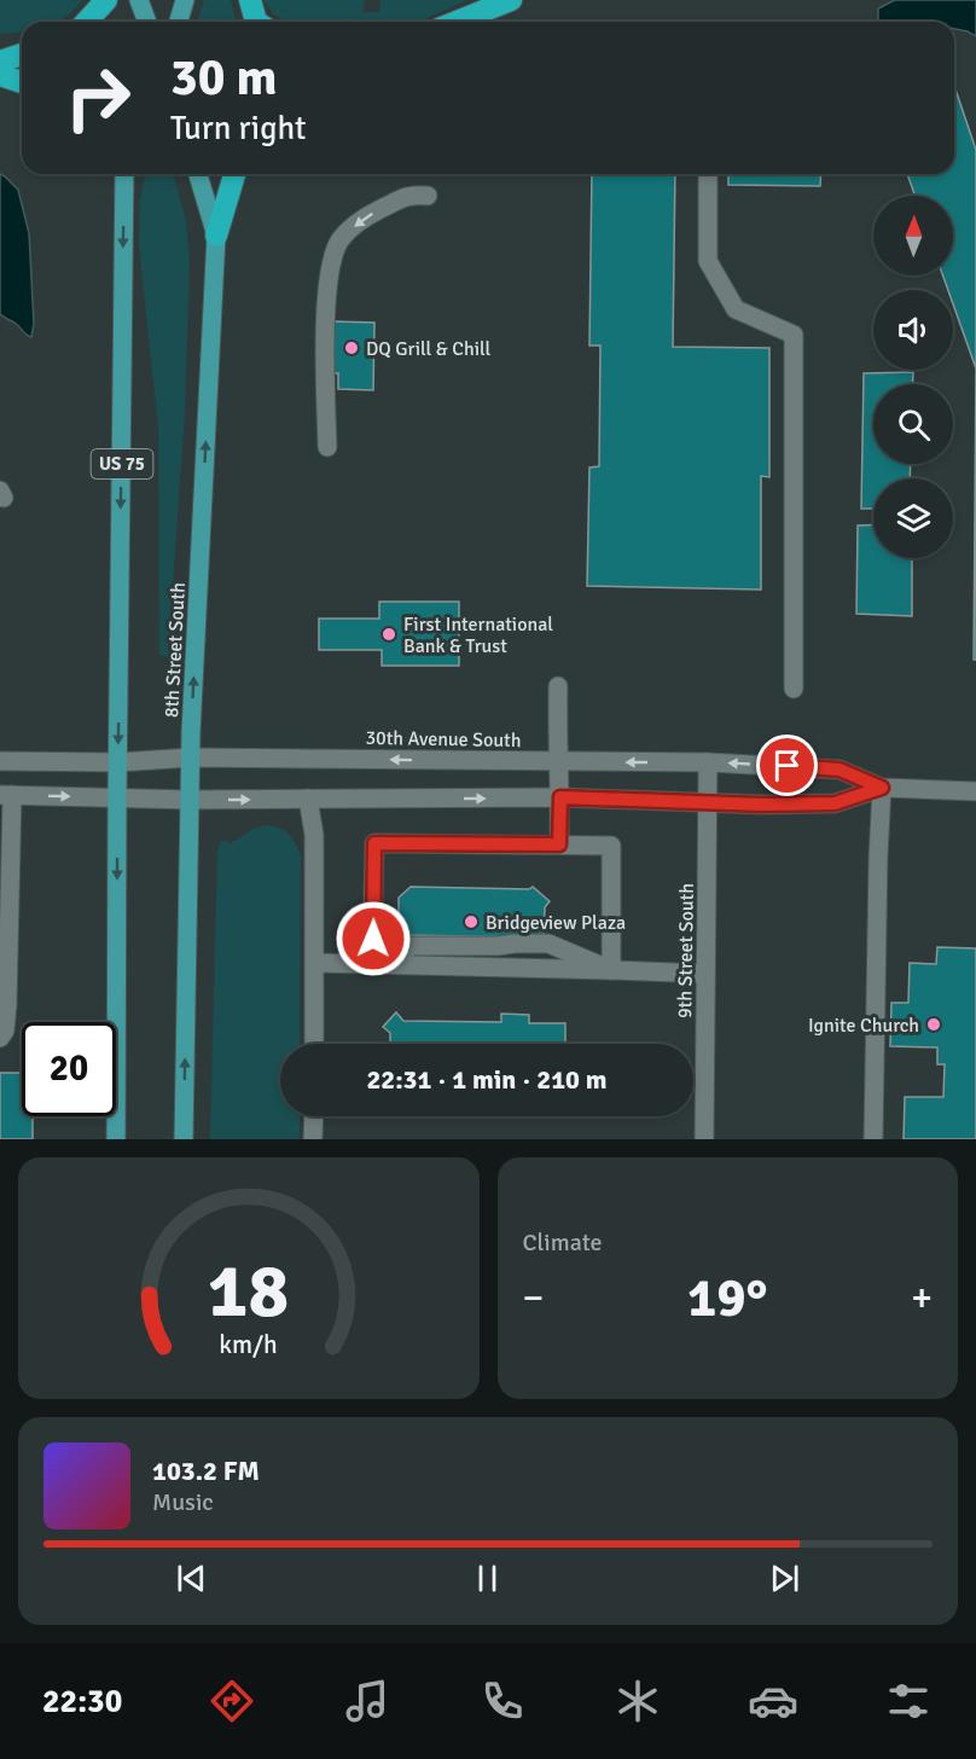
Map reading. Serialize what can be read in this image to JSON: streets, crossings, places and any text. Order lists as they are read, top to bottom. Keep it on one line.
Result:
{"streets":{"main road":["US 75","8th Street South"],"street":["30th Avenue South","9th Street South"]},"crossings":[["US 75","30th Avenue South"],["8th Street South","30th Avenue South"],["30th Avenue South","9th Street South"]],"places":["DQ Grill & Chill","First International Bank & Trust","Bridgeview Plaza","Ignite Church"],"north":"top","page":{"turn":["30 m","Turn right"],"limit":"20","trip":"22:31 · 1 min · 210 m","tile":"Climate","heat":["−","19°","+"],"song":["103.2 FM","Music"],"tabs":"22:30","gauge":["18","km/h"]}}
